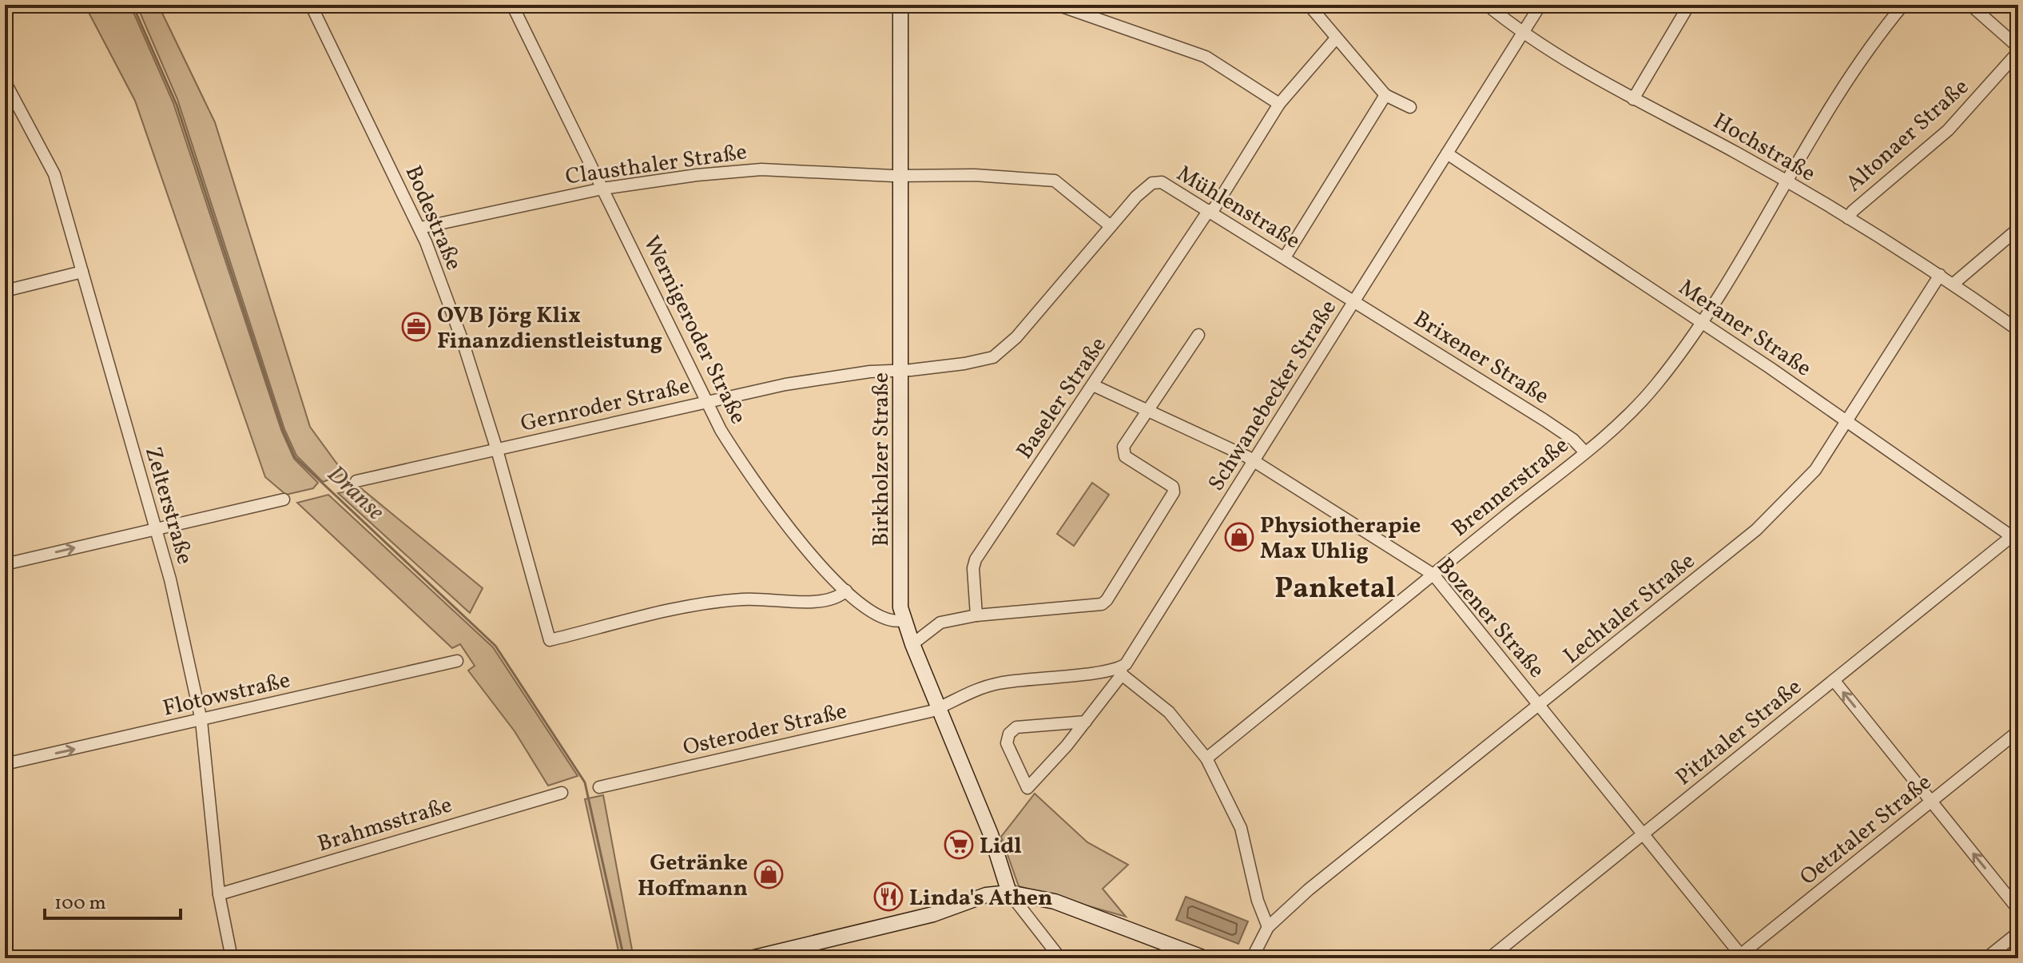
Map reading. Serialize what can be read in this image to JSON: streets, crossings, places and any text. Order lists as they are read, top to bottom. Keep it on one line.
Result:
{"streets":{"street":["Altonaer Straße","Hochstraße","Clausthaler Straße","Mühlenstraße","Bodestraße","Meraner Straße","Wernigeroder Straße","Brixener Straße","Schwanebecker Straße","Baseler Straße","Gernroder Straße","Birkholzer Straße","Brennerstraße","Zelterstraße","Lechtaler Straße","Bozener Straße","Flotowstraße","Osteroder Straße","Pitztaler Straße","Brahmsstraße","Oetztaler Straße"]},"crossings":[["Altonaer Straße","Hochstraße"],["Hochstraße","Schwanebecker Straße"],["Hochstraße","Brennerstraße"],["Hochstraße","Lechtaler Straße"],["Clausthaler Straße","Bodestraße"],["Clausthaler Straße","Wernigeroder Straße"],["Clausthaler Straße","Birkholzer Straße"],["Mühlenstraße","Brixener Straße"],["Mühlenstraße","Schwanebecker Straße"],["Mühlenstraße","Baseler Straße"],["Mühlenstraße","Gernroder Straße"],["Mühlenstraße","Birkholzer Straße"],["Bodestraße","Wernigeroder Straße"],["Bodestraße","Gernroder Straße"],["Meraner Straße","Schwanebecker Straße"],["Meraner Straße","Brennerstraße"],["Meraner Straße","Lechtaler Straße"],["Meraner Straße","Pitztaler Straße"],["Wernigeroder Straße","Gernroder Straße"],["Wernigeroder Straße","Birkholzer Straße"],["Brixener Straße","Schwanebecker Straße"],["Brixener Straße","Brennerstraße"],["Schwanebecker Straße","Bozener Straße"],["Schwanebecker Straße","Osteroder Straße"],["Baseler Straße","Bozener Straße"],["Gernroder Straße","Birkholzer Straße"],["Birkholzer Straße","Osteroder Straße"],["Brennerstraße","Bozener Straße"],["Zelterstraße","Flotowstraße"],["Zelterstraße","Brahmsstraße"],["Lechtaler Straße","Bozener Straße"],["Bozener Straße","Pitztaler Straße"],["Bozener Straße","Oetztaler Straße"]],"one_way":["Flotowstraße"],"districts":["Panketal"],"water":["Dranse"],"places":{"office":["OVB Jörg Klix Finanzdienstleistung"],"shop":["Physiotherapie Max Uhlig","Getränke Hoffmann"],"supermarket":["Lidl"],"restaurant":["Linda's Athen"]},"scale_bar":"100 m"}
